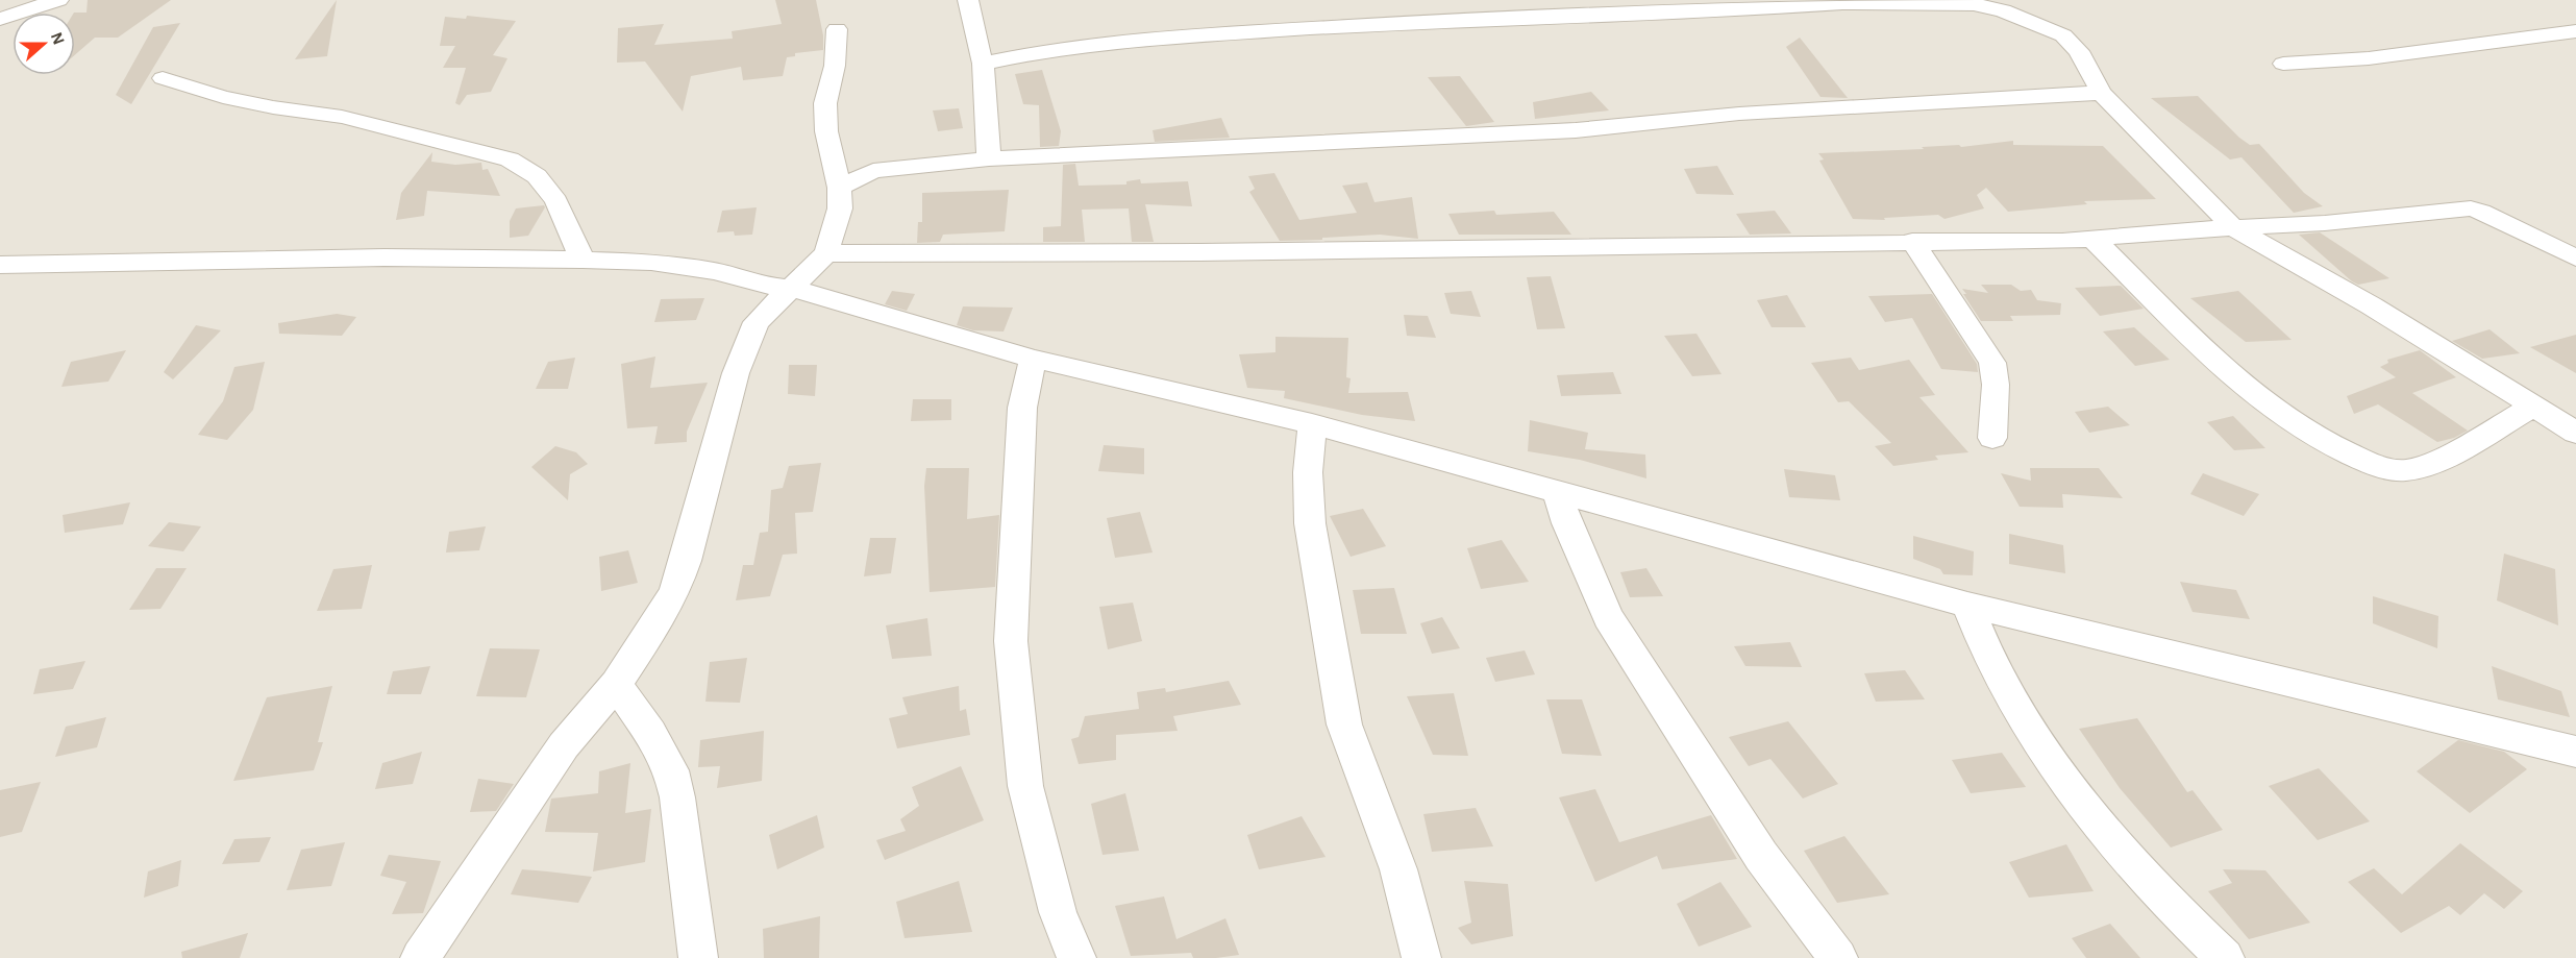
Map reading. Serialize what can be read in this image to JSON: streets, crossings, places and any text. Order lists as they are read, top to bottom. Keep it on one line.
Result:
{"north":"right"}
